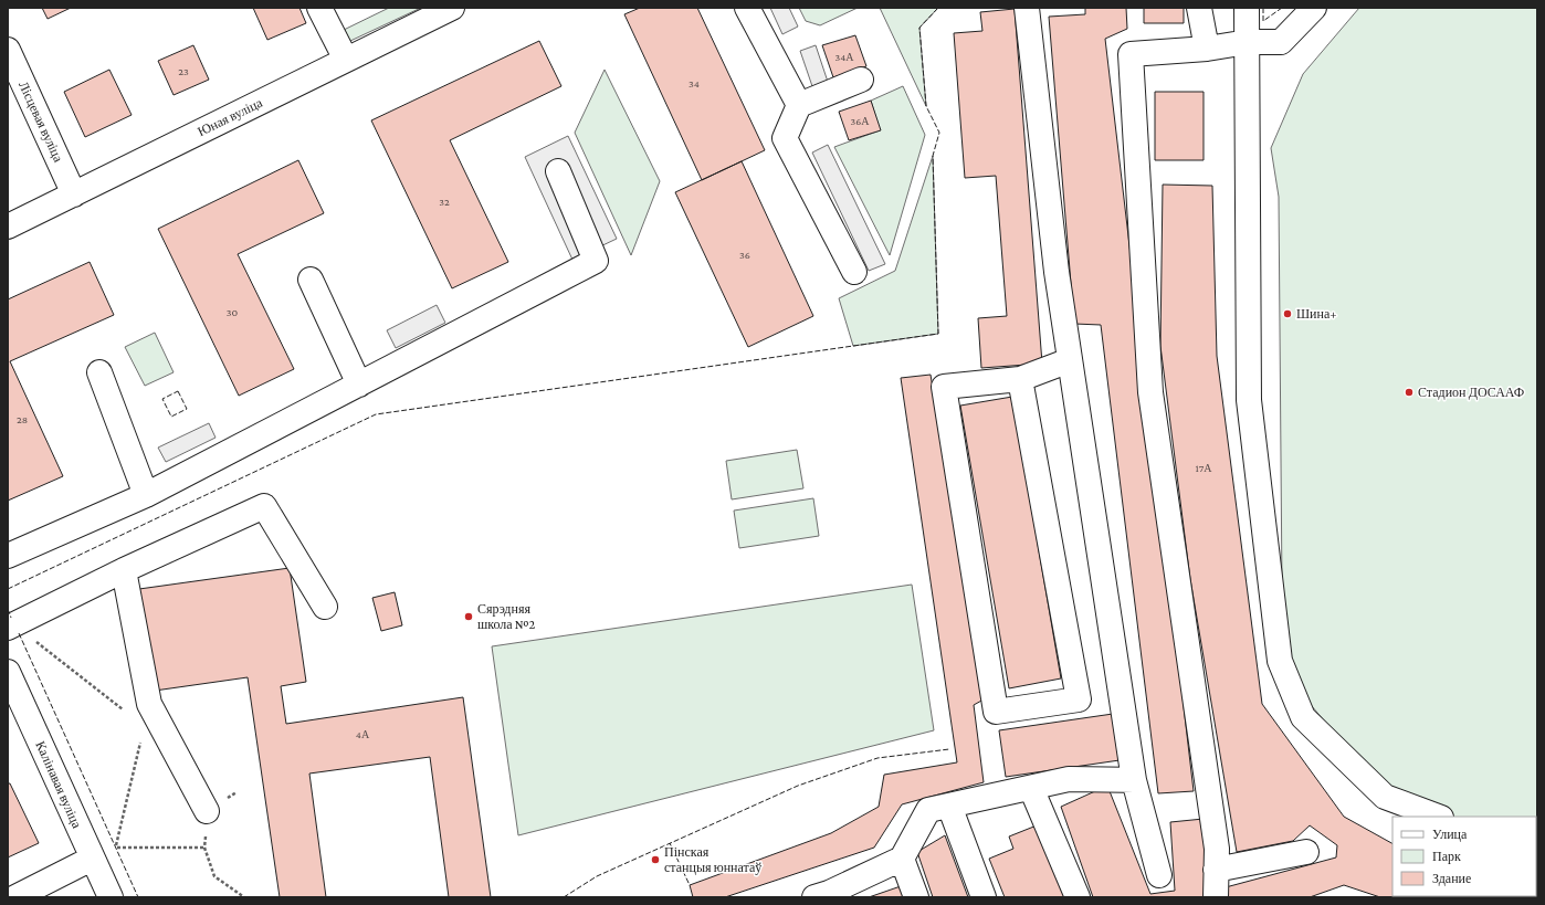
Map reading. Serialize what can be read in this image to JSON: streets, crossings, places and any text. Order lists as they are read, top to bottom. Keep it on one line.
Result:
{"streets":{"street":["Юная вуліца","Лісцевая вуліца","Калінавая вуліца"]},"crossings":[["Юная вуліца","Лісцевая вуліца"]],"places":["Шина+","Стадион ДОСААФ","Сярэдняя школа №2","Пінская станцыя юннатаў"],"house_numbers":["34А","23","34","36А","32","36","30","28","17А","4А"],"legend":["Улица","Парк","Здание"]}
